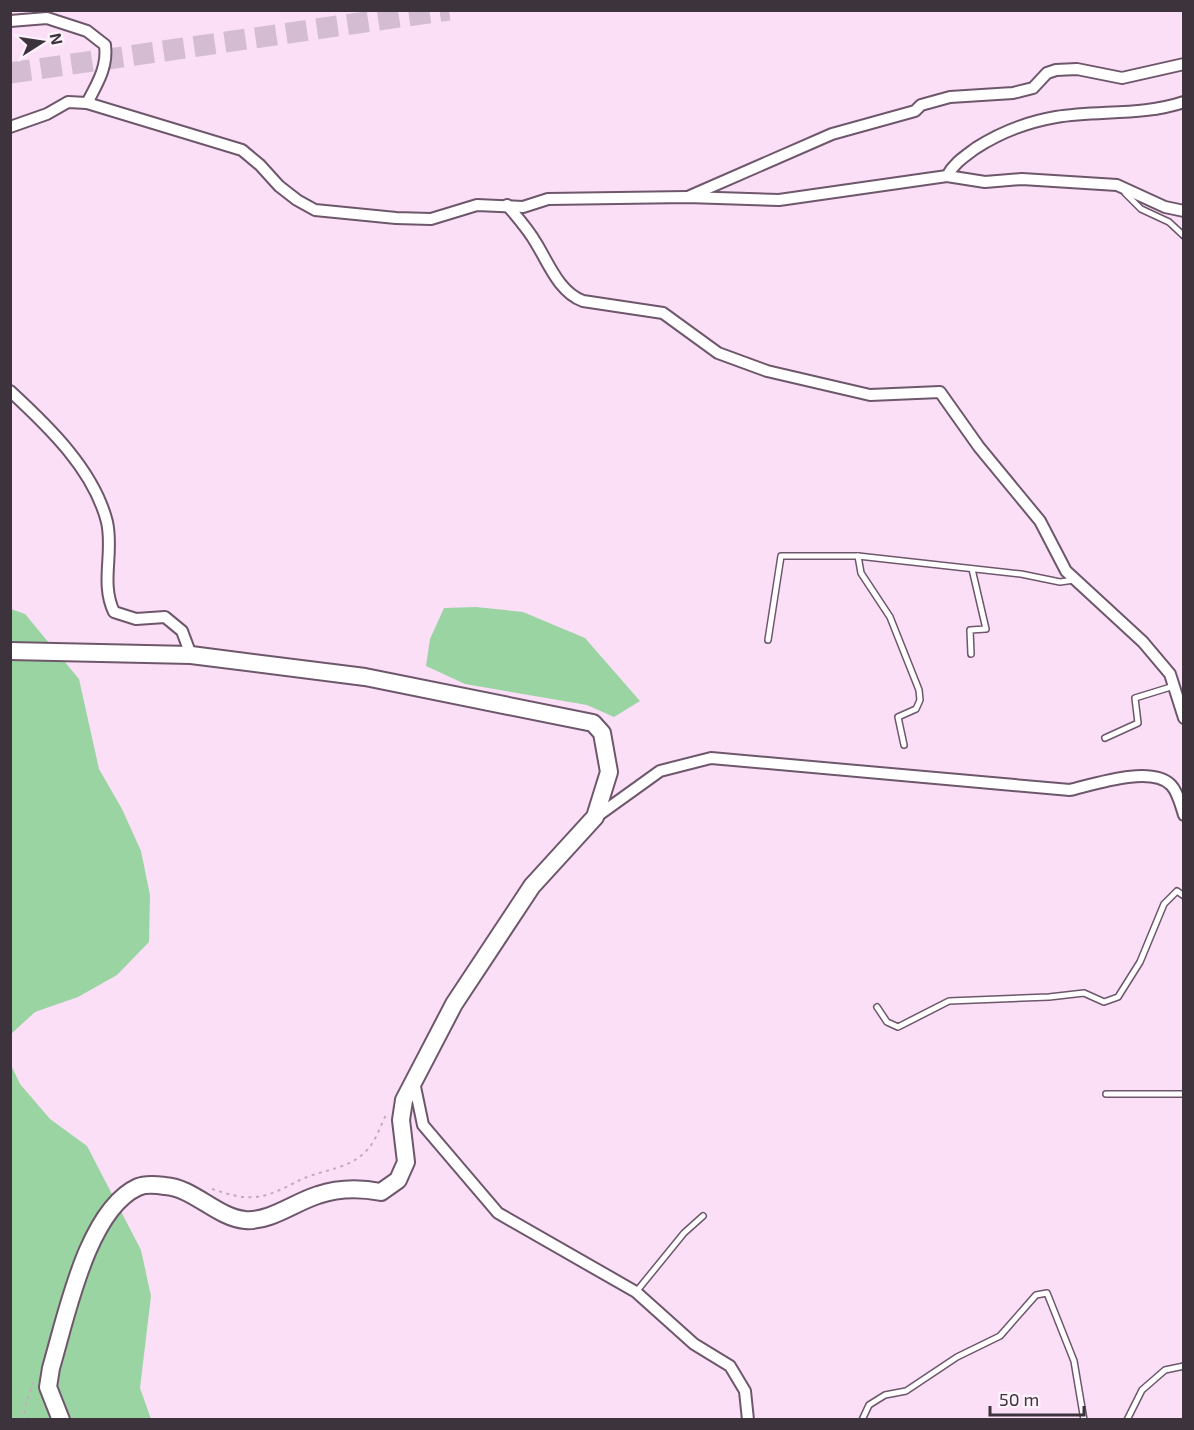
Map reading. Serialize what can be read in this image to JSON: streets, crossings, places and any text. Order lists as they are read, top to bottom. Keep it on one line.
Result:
{"scale_bar":"50 m","north":"right"}
